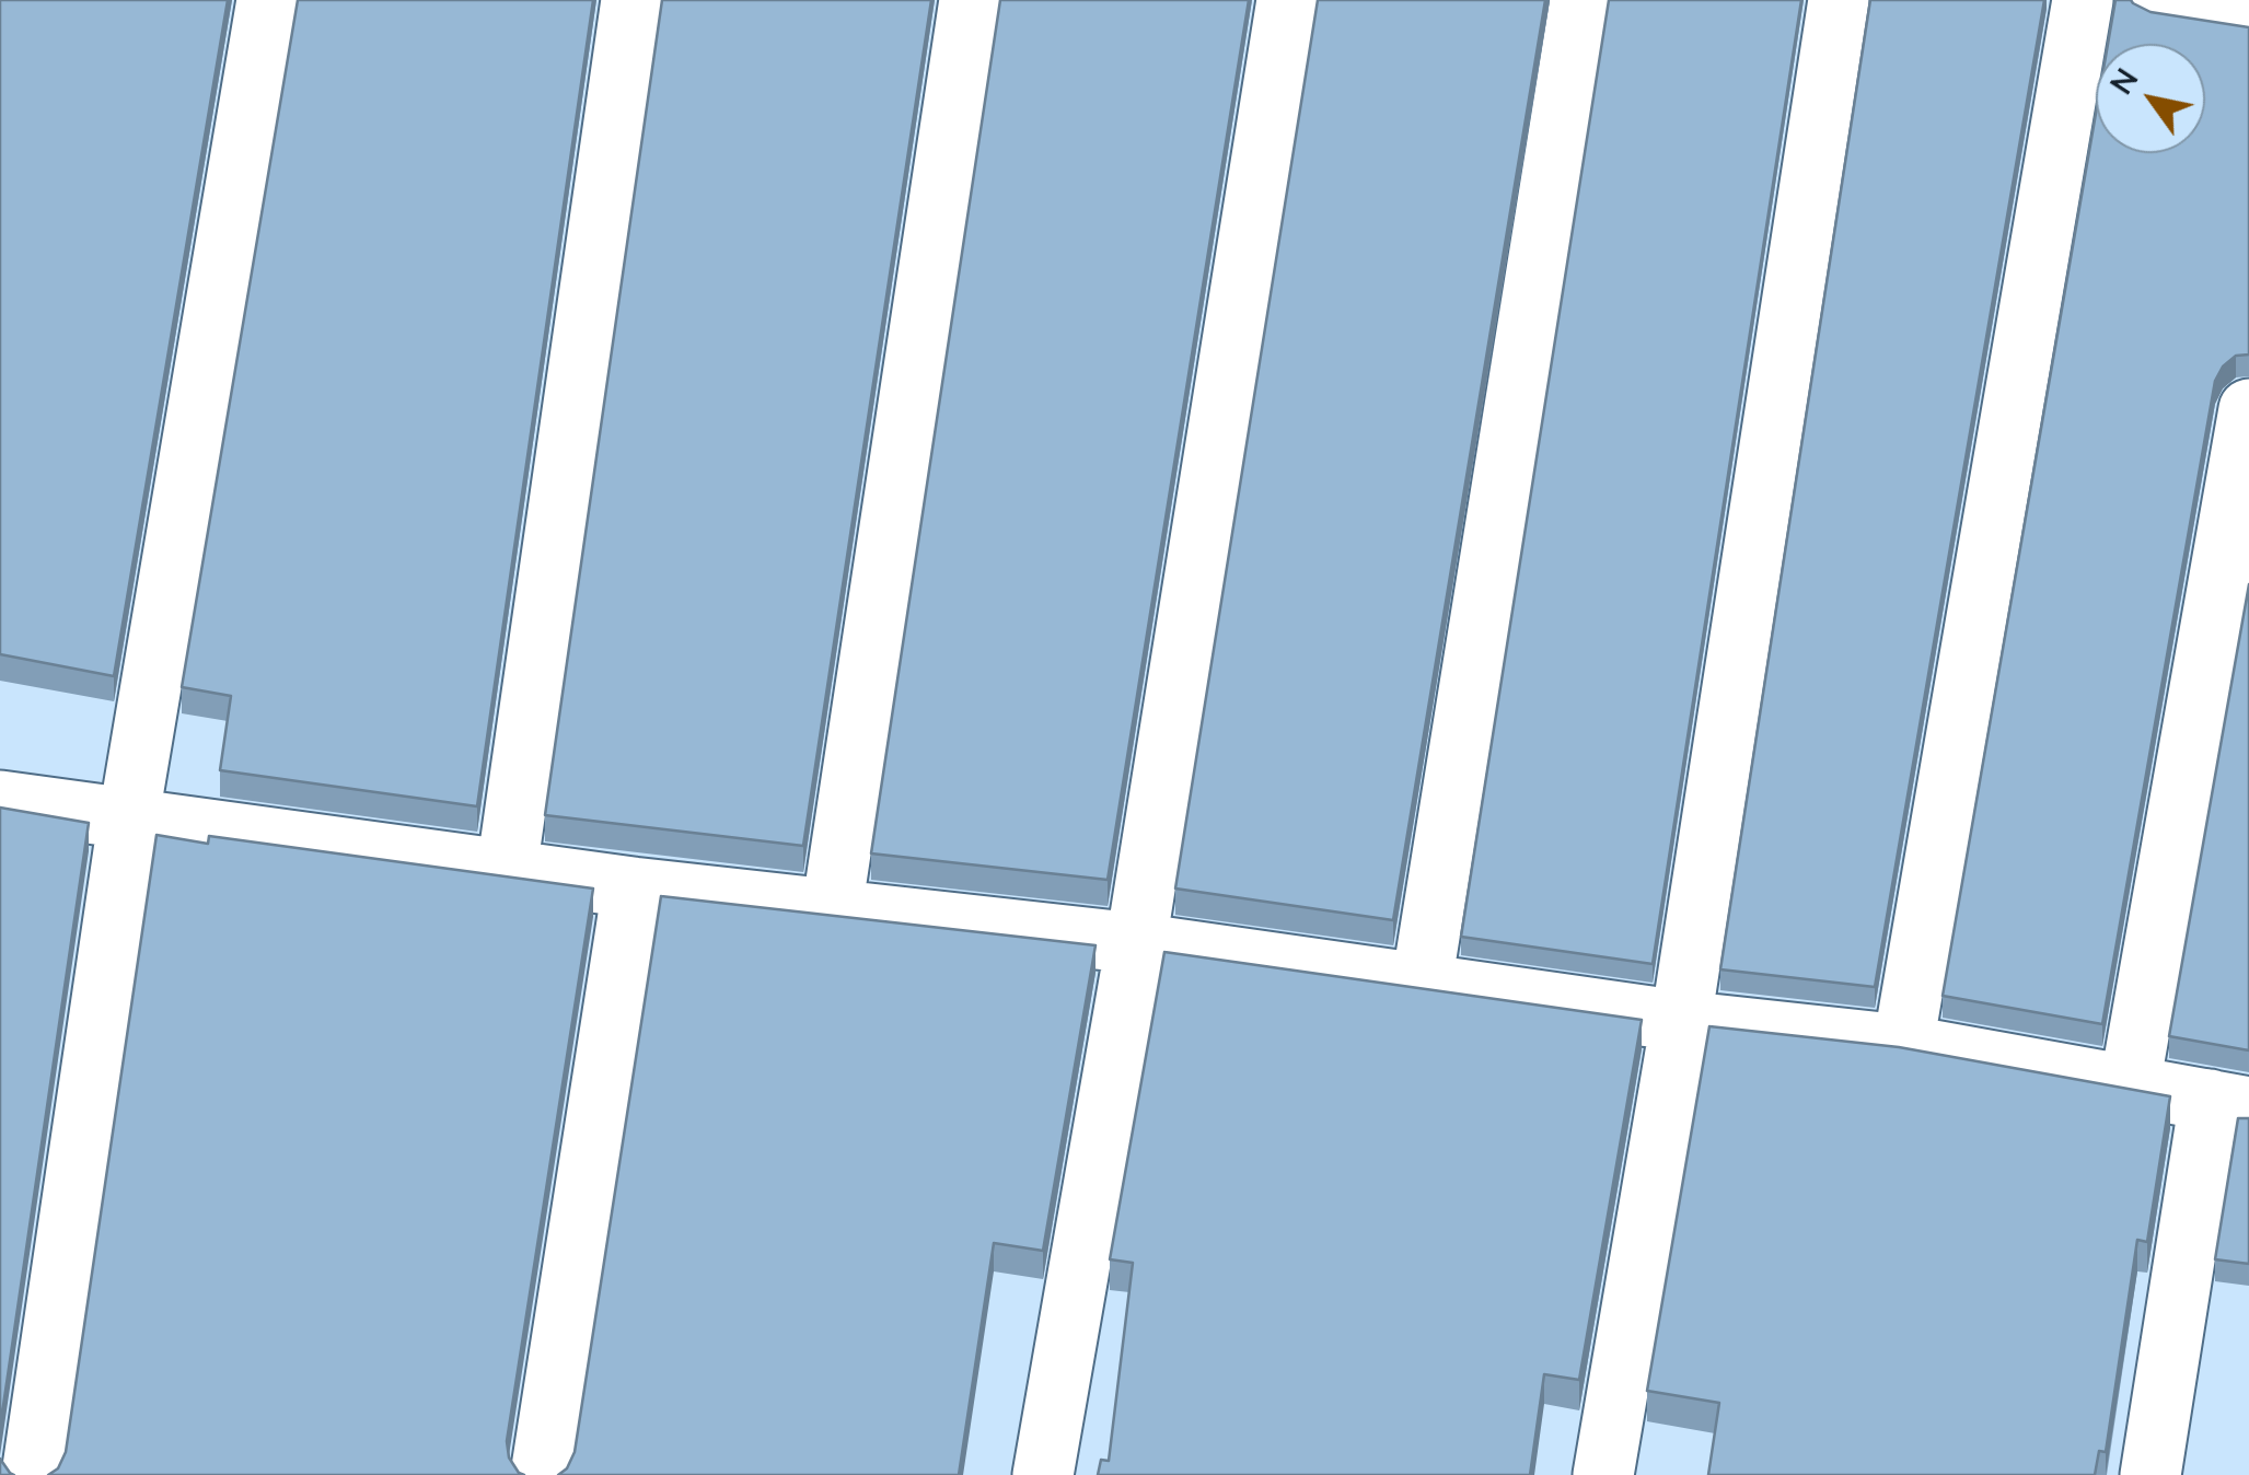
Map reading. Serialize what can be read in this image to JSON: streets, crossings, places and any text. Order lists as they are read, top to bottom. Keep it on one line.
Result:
{"north":"top left"}
